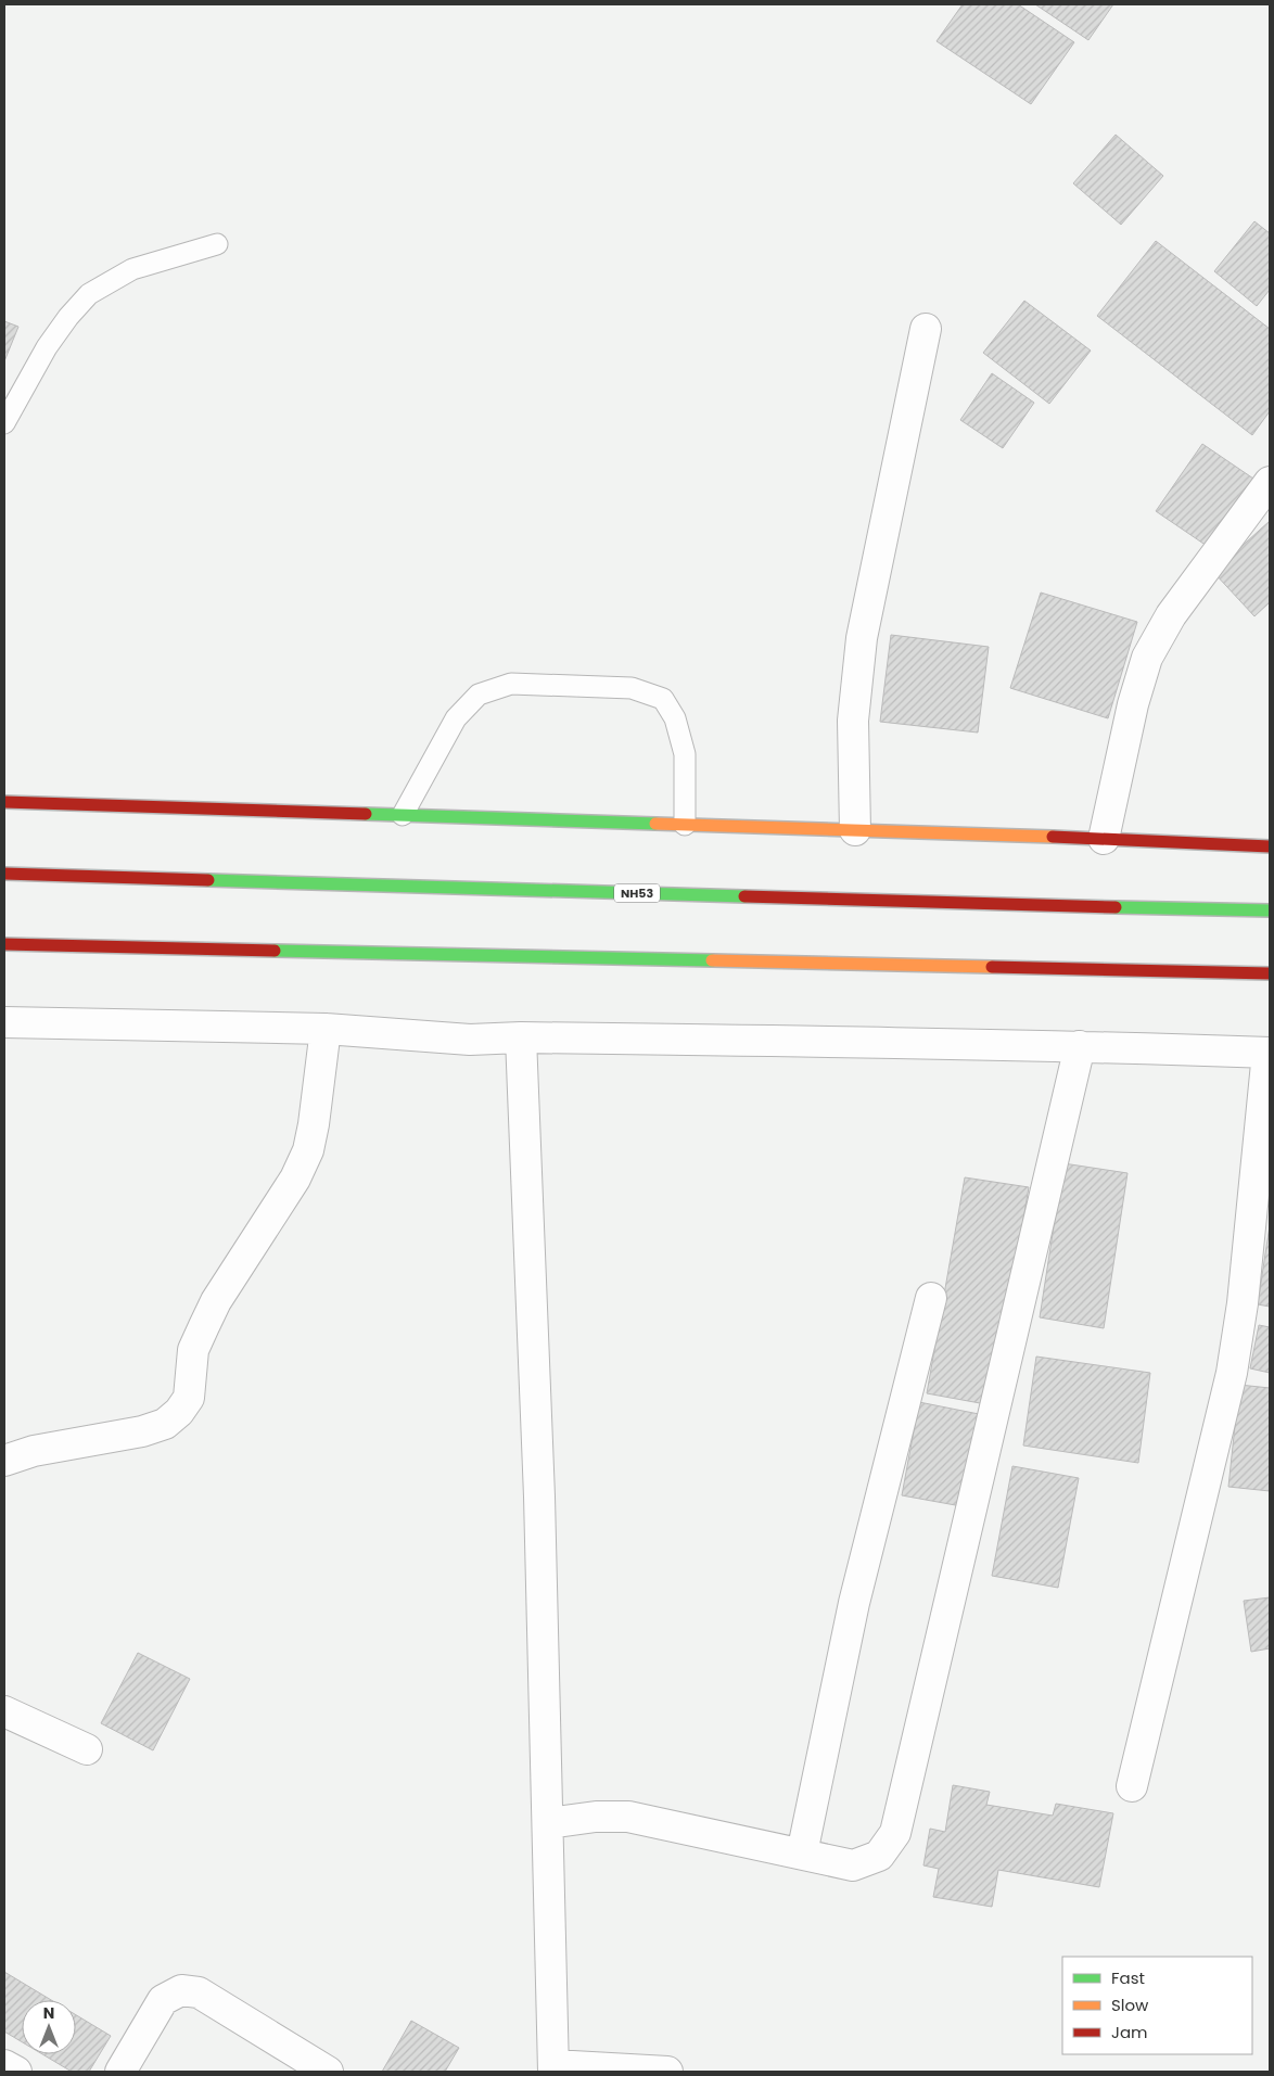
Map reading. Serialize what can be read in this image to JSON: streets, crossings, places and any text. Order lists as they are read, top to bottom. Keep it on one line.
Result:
{"streets":{"main road":["NH53"]},"legend":["Fast","Slow","Jam"],"north":"top"}
